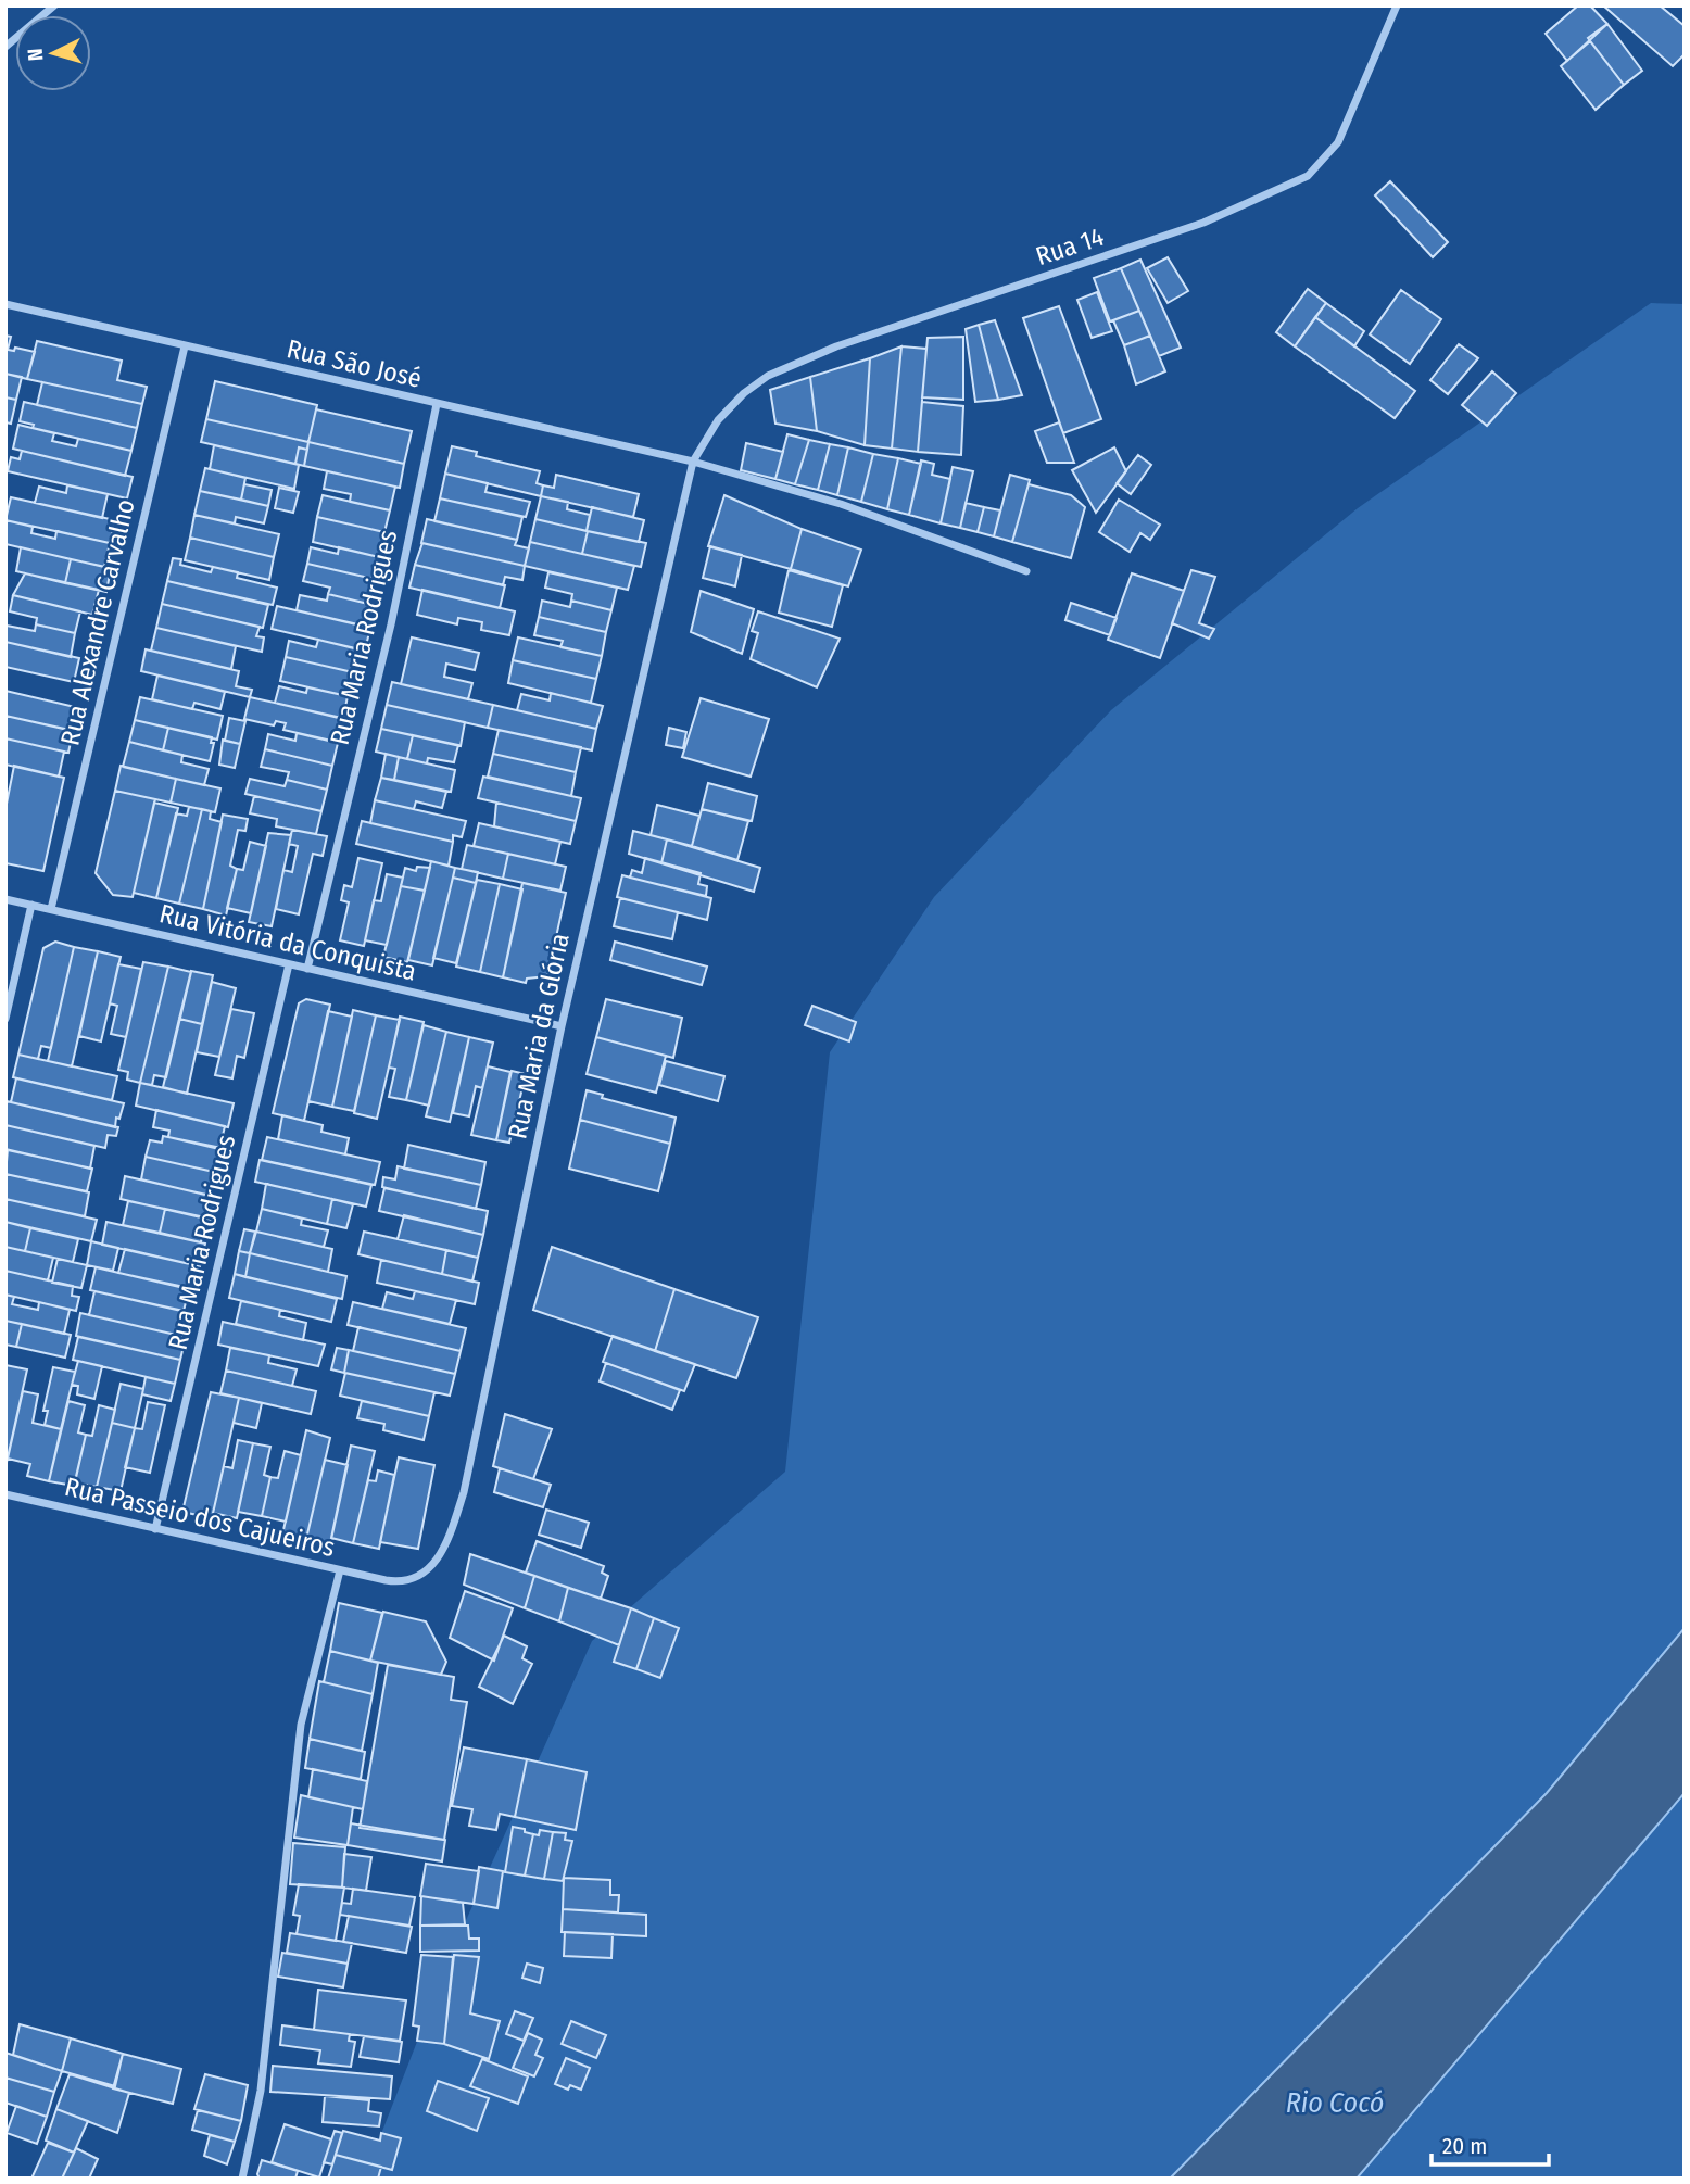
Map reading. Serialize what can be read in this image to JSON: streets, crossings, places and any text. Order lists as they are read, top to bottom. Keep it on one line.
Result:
{"streets":{"street":["Rua 14","Rua São José","Rua Alexandre Carvalho","Rua Maria Rodrigues","Rua Vitória da Conquista","Rua Maria da Glória","Rua Passeio dos Cajueiros"]},"crossings":[["Rua 14","Rua São José"],["Rua 14","Rua Maria da Glória"],["Rua São José","Rua Alexandre Carvalho"],["Rua São José","Rua Maria Rodrigues"],["Rua São José","Rua Maria da Glória"],["Rua Alexandre Carvalho","Rua Vitória da Conquista"],["Rua Maria Rodrigues","Rua Vitória da Conquista"],["Rua Maria Rodrigues","Rua Passeio dos Cajueiros"],["Rua Vitória da Conquista","Rua Maria da Glória"],["Rua Maria da Glória","Rua Passeio dos Cajueiros"]],"water":["Rio Cocó"],"scale_bar":"20 m","north":"left"}
